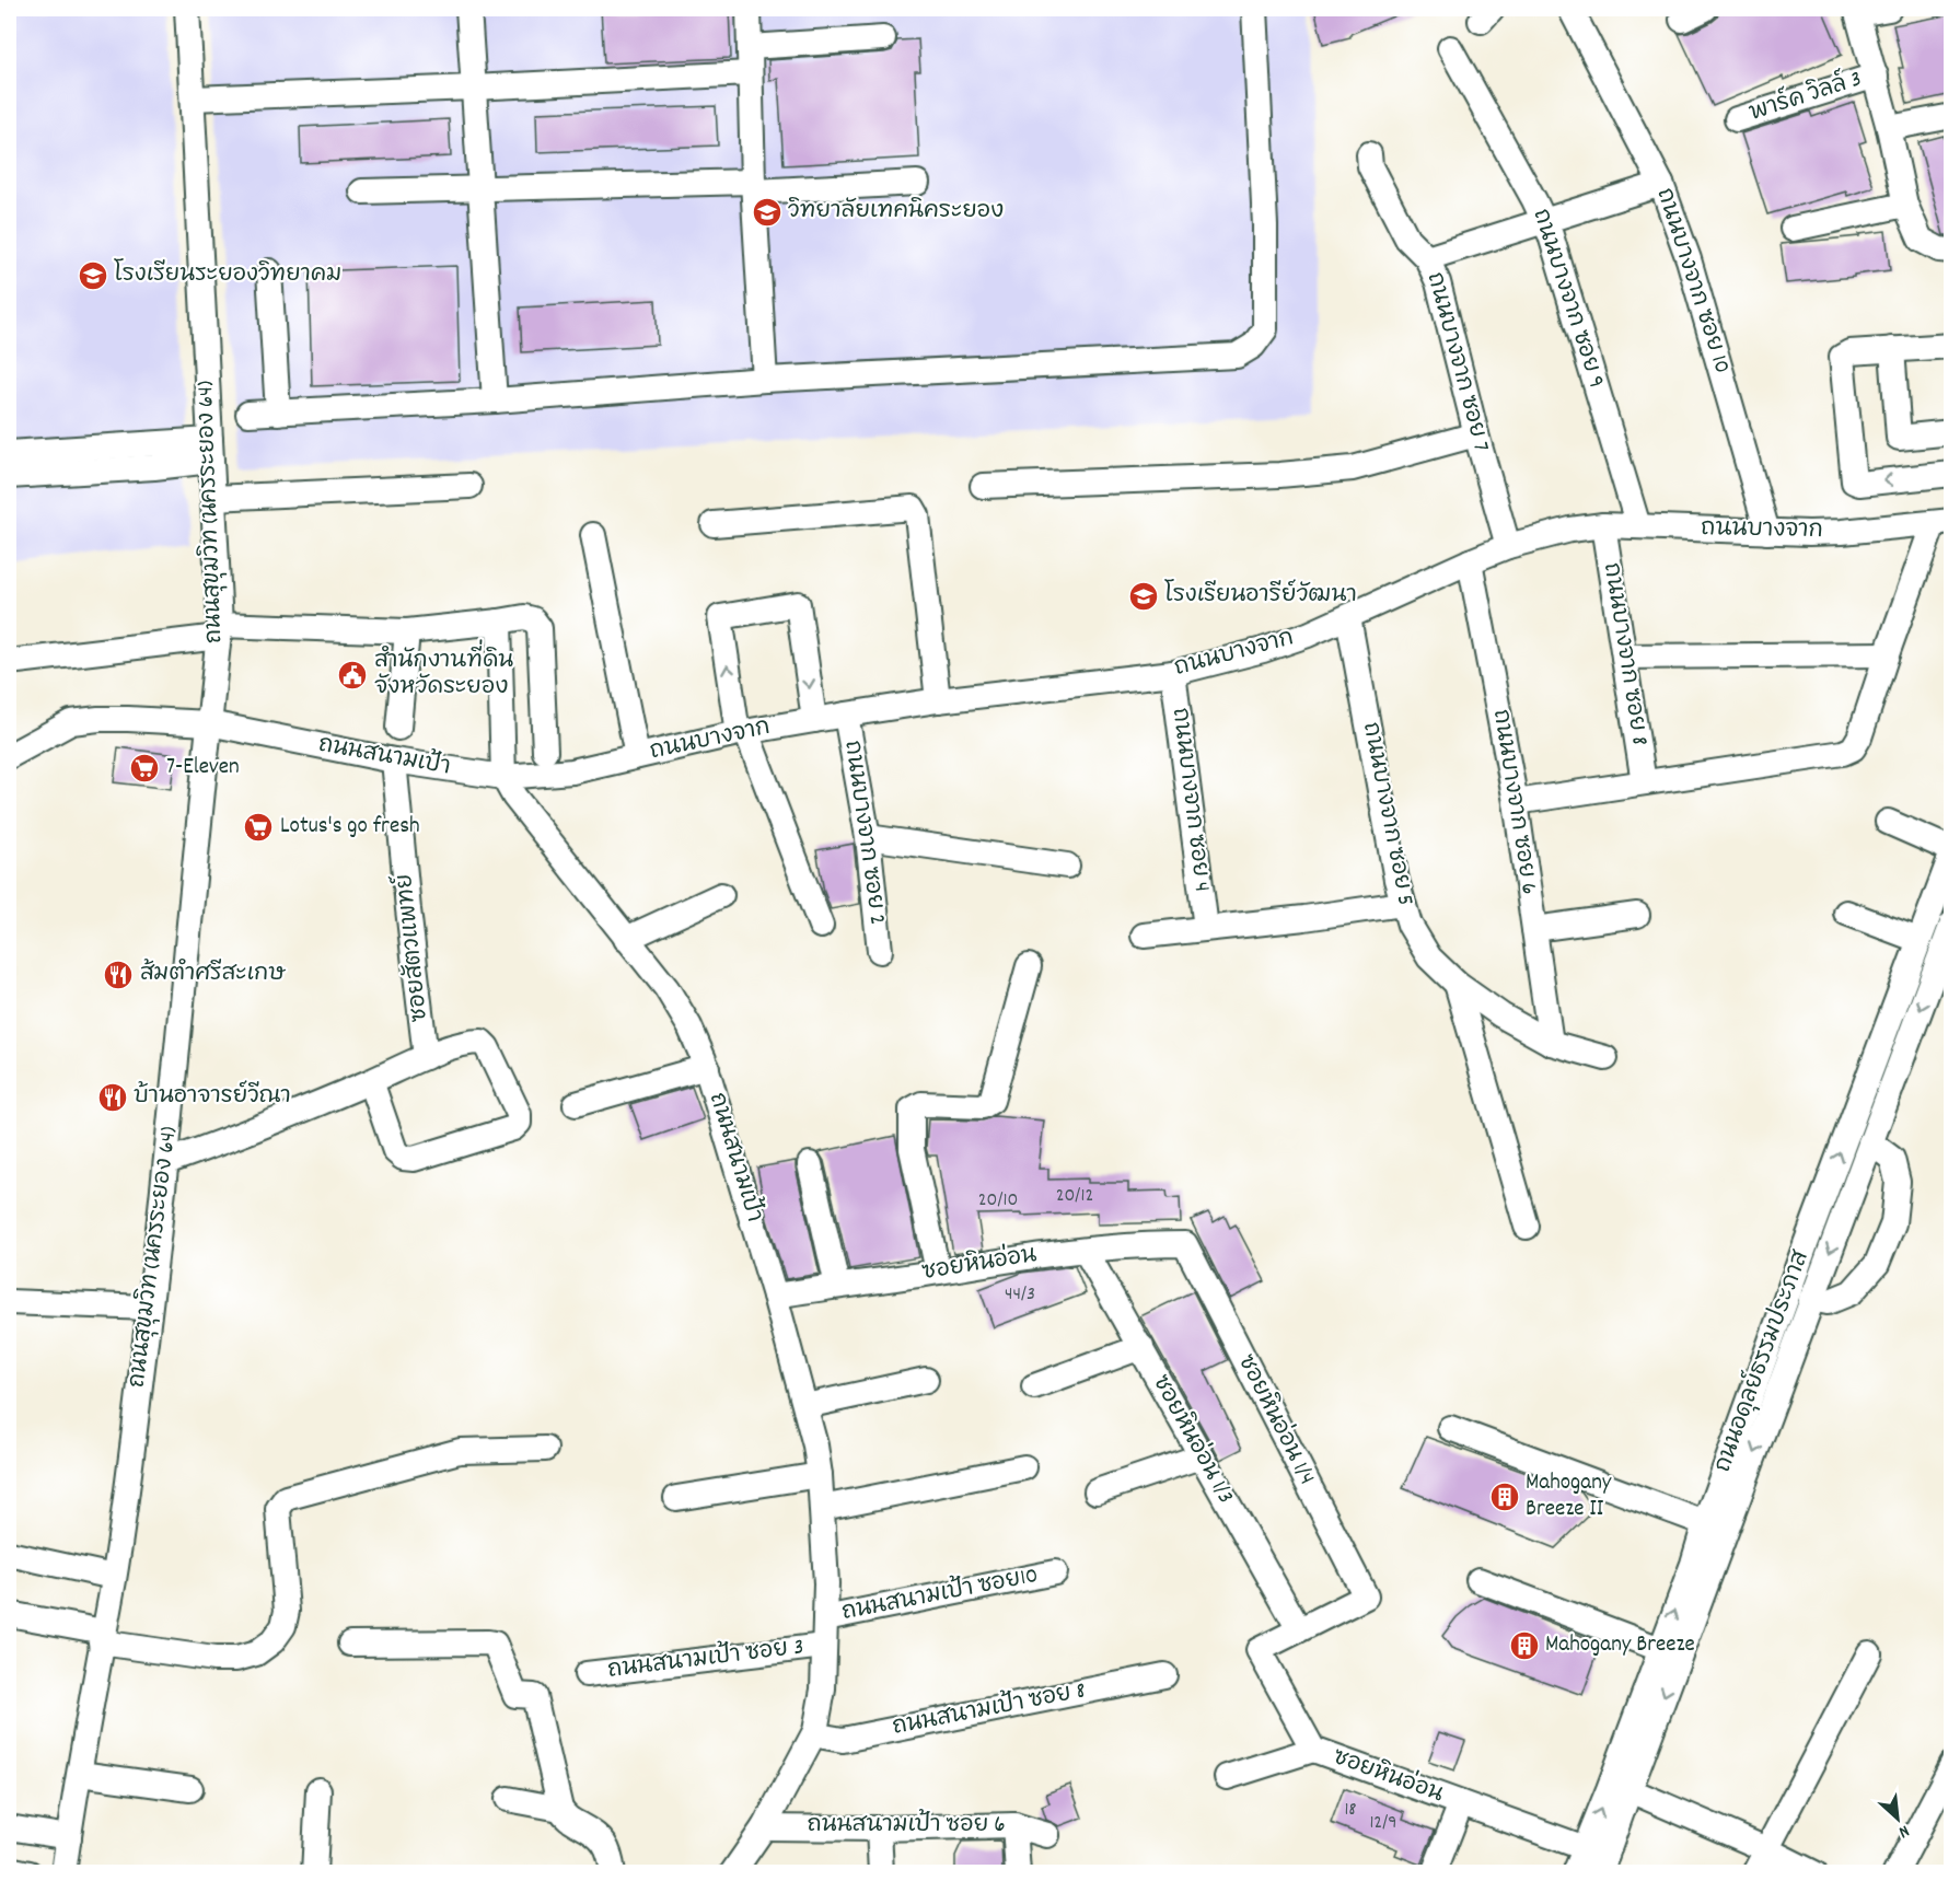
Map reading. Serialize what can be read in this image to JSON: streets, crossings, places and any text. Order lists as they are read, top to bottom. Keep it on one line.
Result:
{"streets":{"street":["พาร์ค วิลล์ 3","ถนนบางจาก ซอย 10","ถนนบางจาก ซอย 9","ถนนบางจาก ซอย 7","ถนนสุขุมวิท (นครระยอง 64)","ถนนบางจาก","ถนนบางจาก ซอย 8","ถนนสนามเป้า","ถนนบางจาก ซอย 4","ถนนบางจาก ซอย 6","ถนนบางจาก ซอย 5","ถนนบางจาก ซอย 2","ซอยสัตวแพทย์","ซอยหินอ่อน","ถนนอดุลย์ธรรมประภาส","ซอยหินอ่อน 1/4","ซอยหินอ่อน 1/3","ถนนสนามเป้า ซอย10","ถนนสนามเป้า ซอย 3","ถนนสนามเป้า ซอย 8","ถนนสนามเป้า ซอย 6"]},"crossings":[["ถนนบางจาก ซอย 10","ถนนบางจาก"],["ถนนบางจาก ซอย 9","ถนนบางจาก"],["ถนนบางจาก ซอย 7","ถนนบางจาก"],["ถนนสุขุมวิท (นครระยอง 64)","ถนนสนามเป้า"],["ถนนสุขุมวิท (นครระยอง 64)","ซอยสัตวแพทย์"],["ถนนบางจาก","ถนนบางจาก ซอย 8"],["ถนนบางจาก","ถนนสนามเป้า"],["ถนนบางจาก","ถนนบางจาก ซอย 4"],["ถนนบางจาก","ถนนบางจาก ซอย 6"],["ถนนบางจาก","ถนนบางจาก ซอย 5"],["ถนนบางจาก","ถนนบางจาก ซอย 2"],["ถนนสนามเป้า","ซอยสัตวแพทย์"],["ถนนสนามเป้า","ซอยหินอ่อน"],["ถนนสนามเป้า","ถนนสนามเป้า ซอย10"],["ถนนสนามเป้า","ถนนสนามเป้า ซอย 3"],["ถนนสนามเป้า","ถนนสนามเป้า ซอย 8"],["ถนนสนามเป้า","ถนนสนามเป้า ซอย 6"],["ถนนบางจาก ซอย 6","ถนนบางจาก ซอย 5"],["ซอยหินอ่อน","ถนนอดุลย์ธรรมประภาส"],["ซอยหินอ่อน","ซอยหินอ่อน 1/4"],["ซอยหินอ่อน","ซอยหินอ่อน 1/3"]],"places":{"school or university":["วิทยาลัยเทคนิคระยอง","โรงเรียนระยองวิทยาคม","โรงเรียนอารีย์วัฒนา"],"public building":["สำนักงานที่ดิน จังหวัดระยอง"],"supermarket":["7-Eleven","Lotus's go fresh"],"restaurant":["ส้มตำศรีสะเกษ","บ้านอาจารย์วีณา"],"building":["Mahogany Breeze II","Mahogany Breeze"]},"house_numbers":["20/12","20/10","44/3","18","12/9"],"north":"bottom right"}
